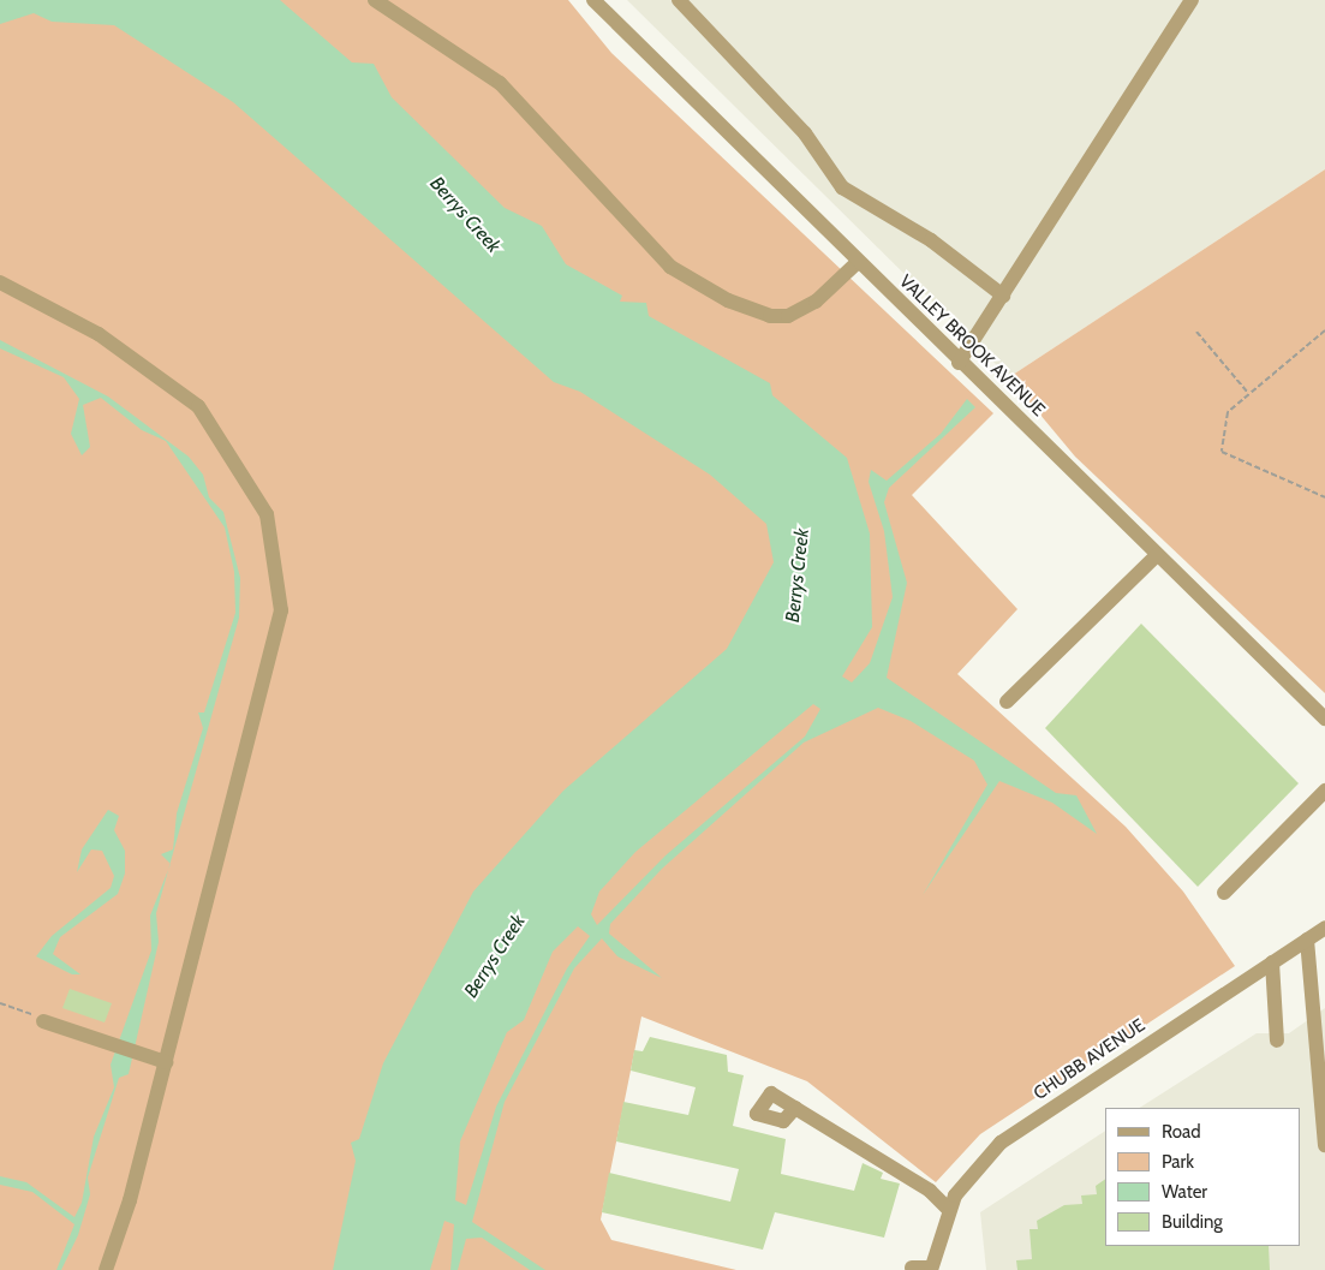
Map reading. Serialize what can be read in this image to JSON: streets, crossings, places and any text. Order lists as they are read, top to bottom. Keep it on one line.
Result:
{"streets":{"street":["VALLEY BROOK AVENUE","CHUBB AVENUE"]},"water":["Berrys Creek"],"legend":["Road","Park","Water","Building"]}
